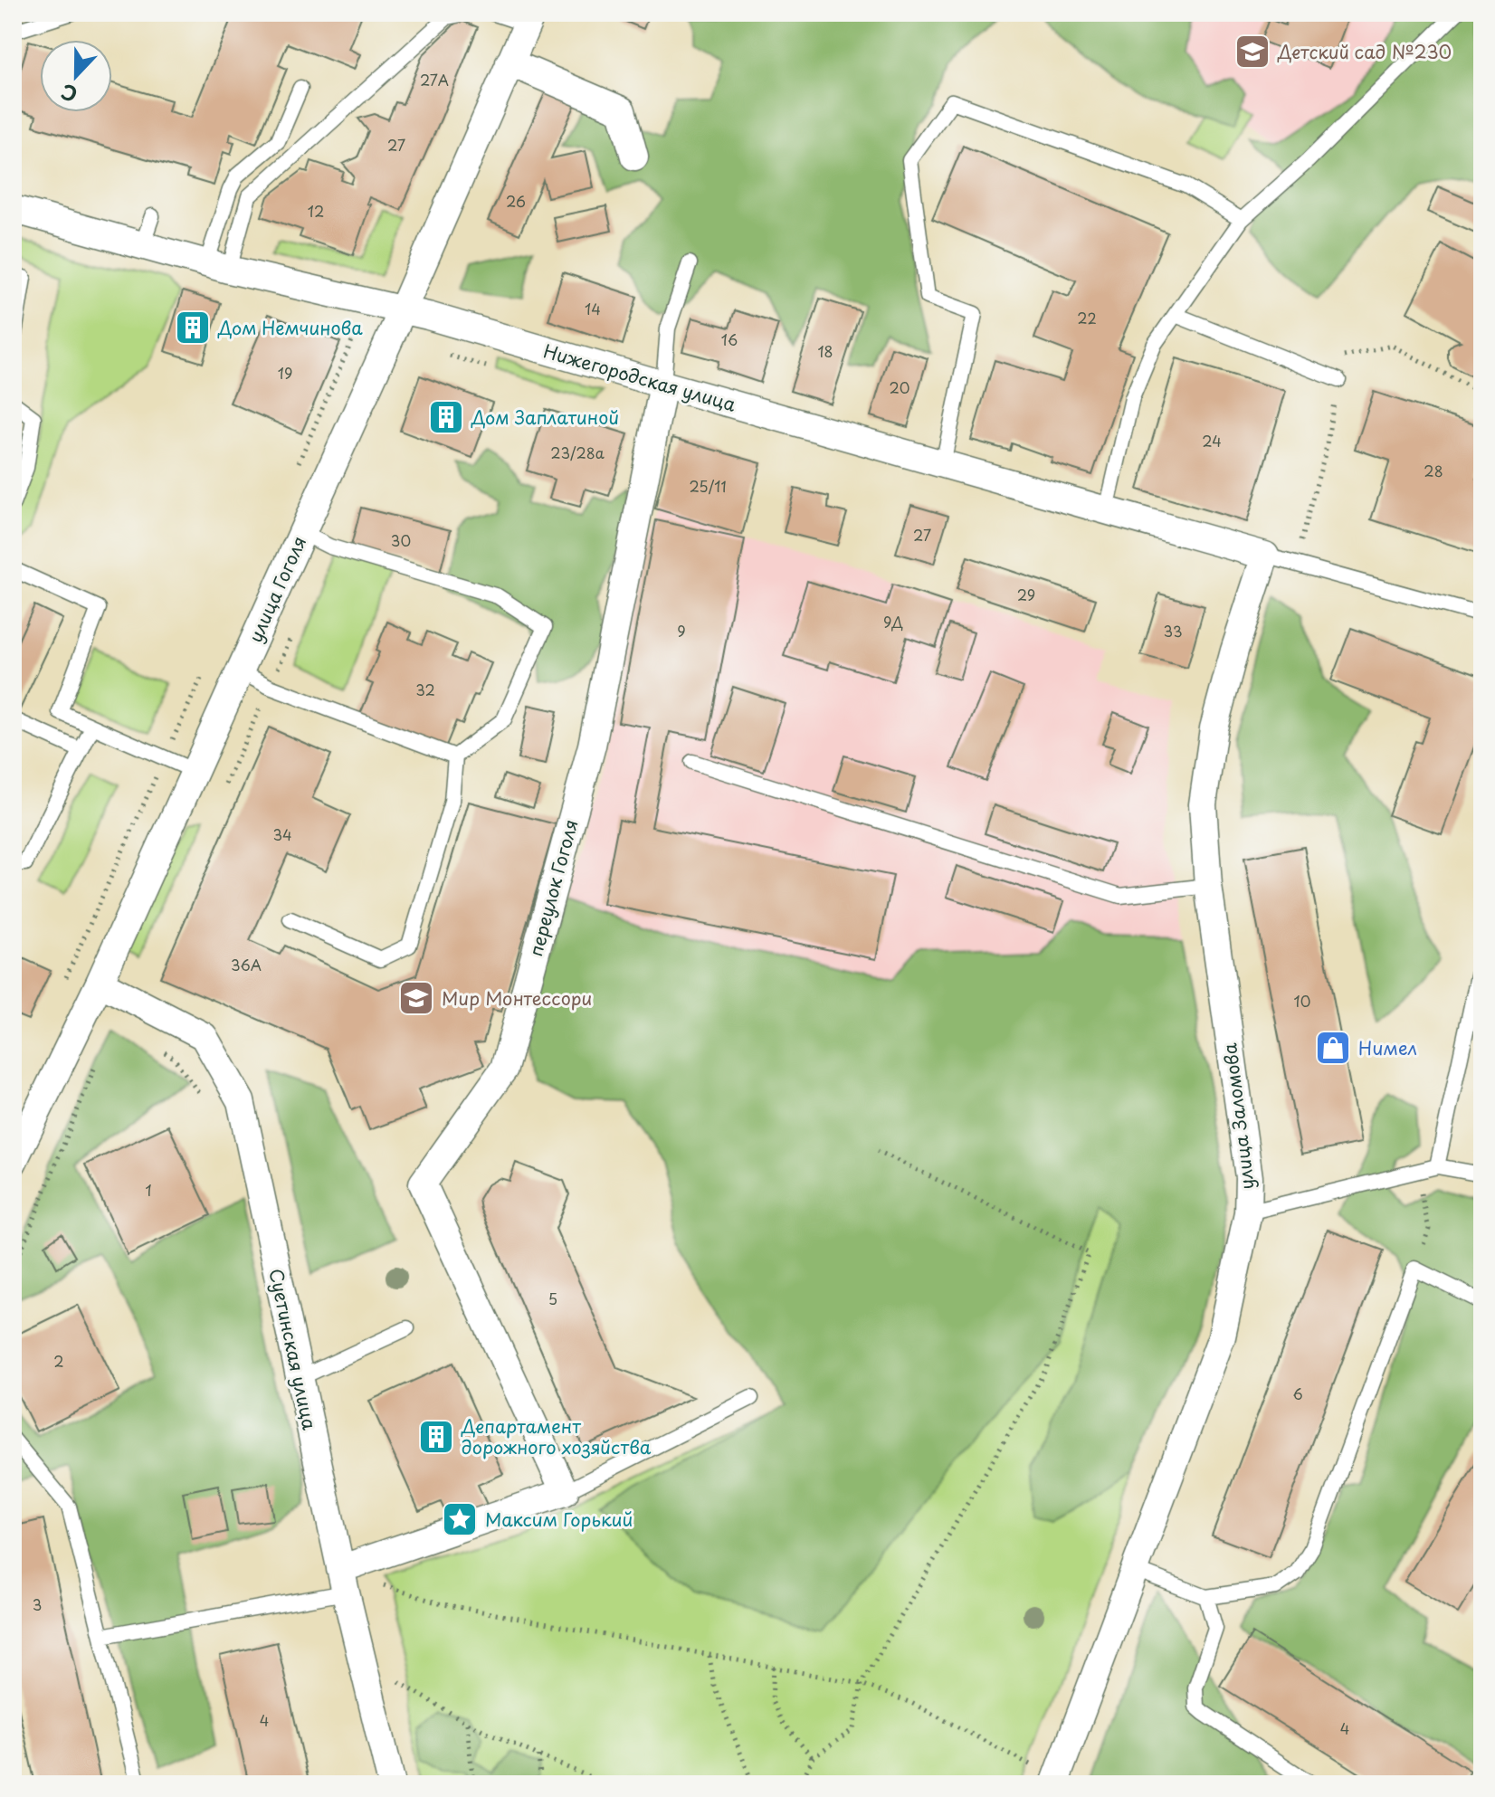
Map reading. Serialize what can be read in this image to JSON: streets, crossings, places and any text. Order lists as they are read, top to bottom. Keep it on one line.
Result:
{"streets":{"street":["Нижегородская улица","улица Гоголя","переулок Гоголя","улица Заломова","Суетинская улица"]},"crossings":[["Нижегородская улица","улица Гоголя"],["Нижегородская улица","переулок Гоголя"],["Нижегородская улица","улица Заломова"],["улица Гоголя","Суетинская улица"]],"places":{"school or university":["Детский сад №230","Мир Монтессори"],"building":["Дом Немчинова","Дом Заплатиной","Департамент дорожного хозяйства"],"shop":["Нимел"],"place":["Максим Горький"]},"house_numbers":["27А","27","26","12","14","22","16","18","19","20","24","23/28а","28","25/11","27","30","29","9Д","9","33","32","34","36А","10","1","5","2","6","3","4","4"],"north":"bottom"}
